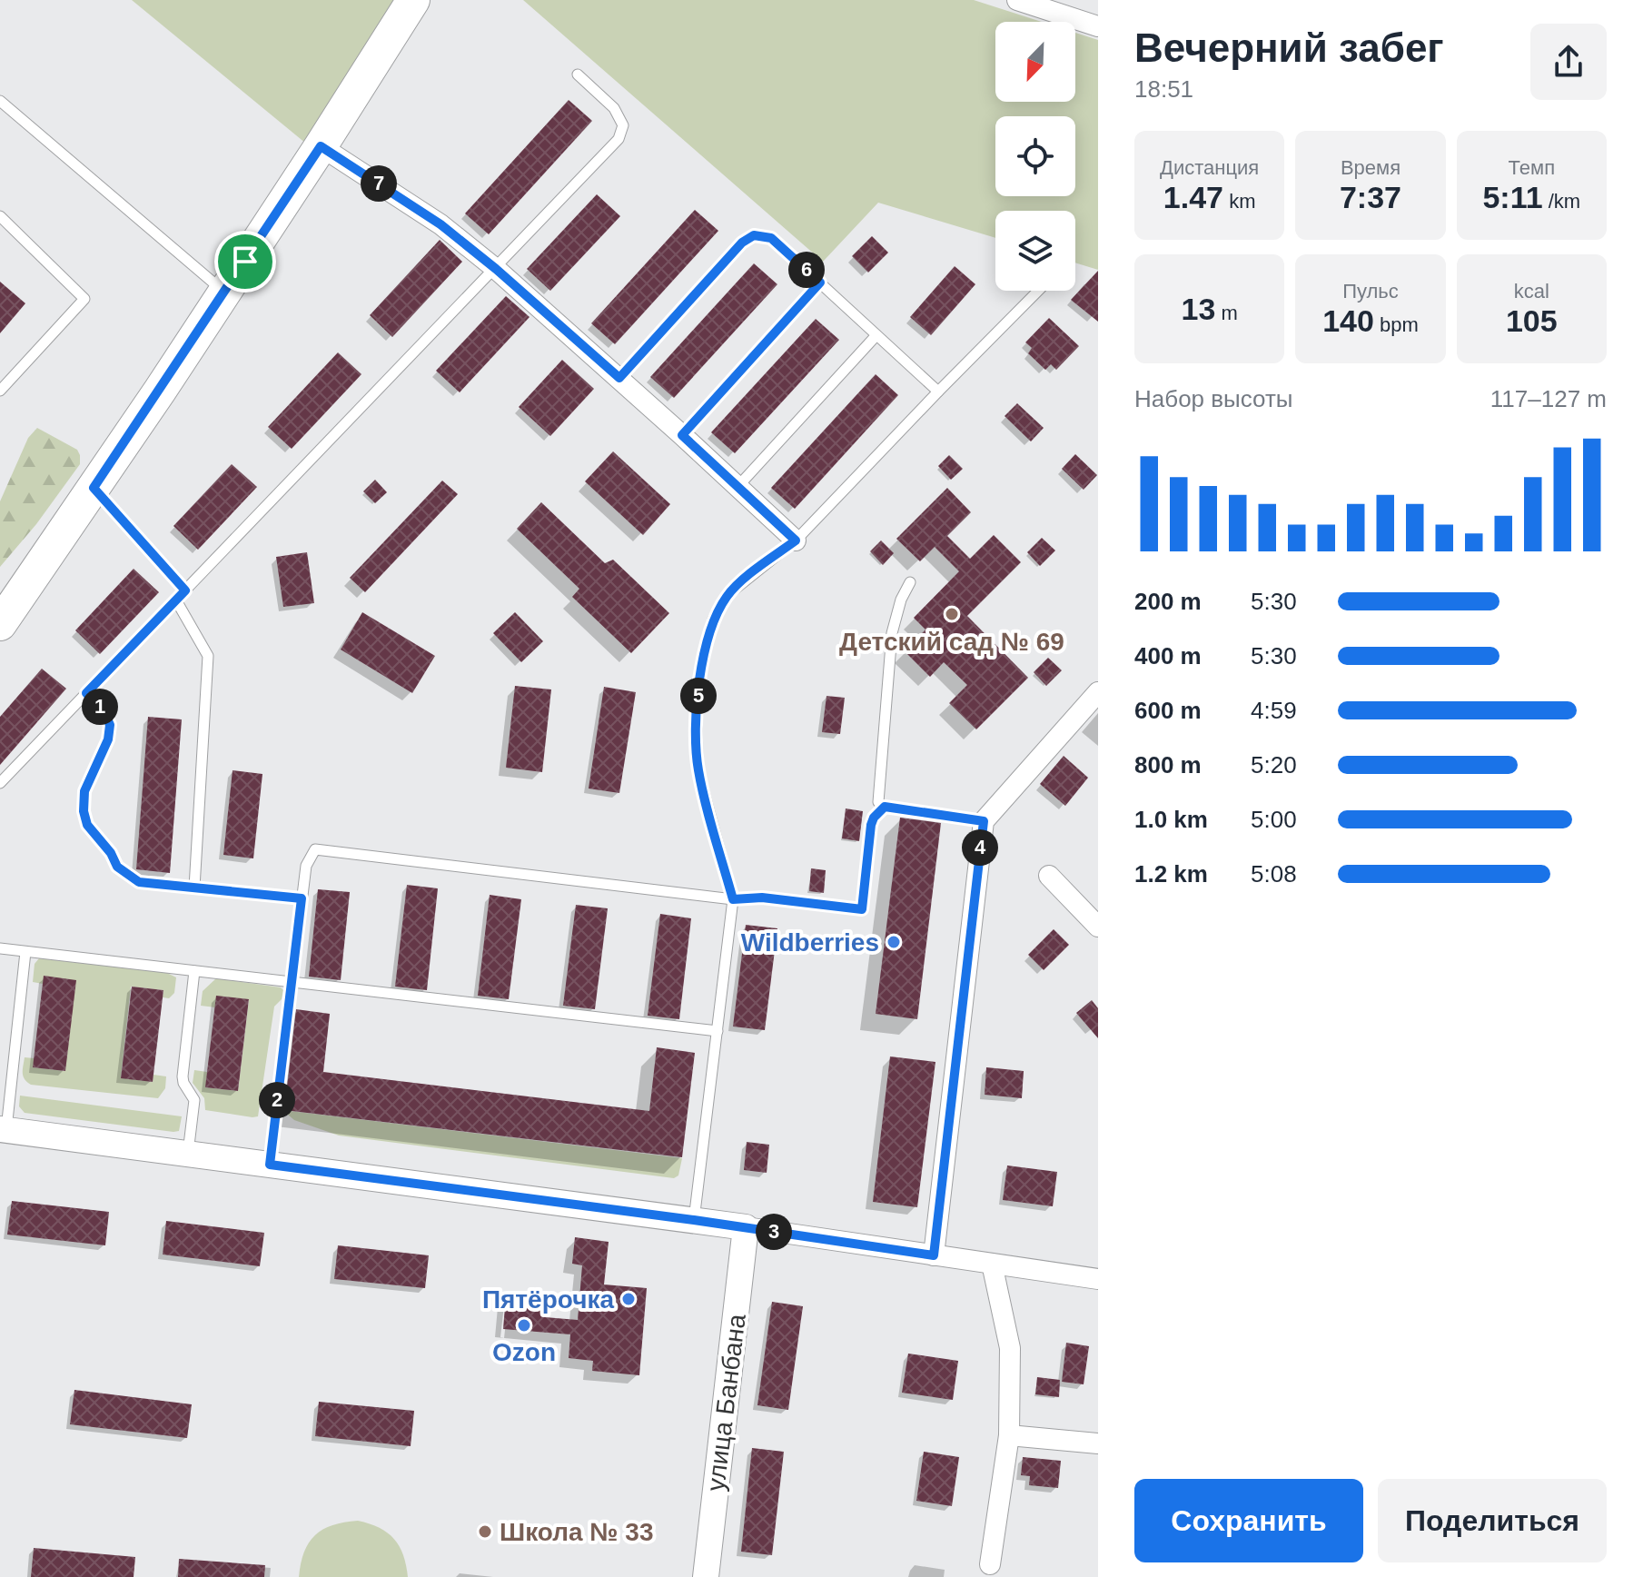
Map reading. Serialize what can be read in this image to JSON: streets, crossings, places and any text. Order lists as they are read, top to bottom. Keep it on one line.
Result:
{"streets":{"street":["улица Банбана"]},"places":["Детский сад № 69","Wildberries","Пятёрочка","Ozon","Школа № 33"],"north":"bottom left","page":{"heading":["Вечерний забег","18:51"],"stats":[["Дистанция","1.47 km"],["Время","7:37"],["Темп","5:11 /km"],["13 m"],["Пульс","140 bpm"],["kcal","105"]],"pins":["7","6","5","1","4","2","3"],"chart":["Набор высоты","117–127 m"],"list":[{"name":"200 m","note":"5:30"},{"name":"400 m","note":"5:30"},{"name":"600 m","note":"4:59"},{"name":"800 m","note":"5:20"},{"name":"1.0 km","note":"5:00"},{"name":"1.2 km","note":"5:08"}],"buttons":["Сохранить","Поделиться"]}}
